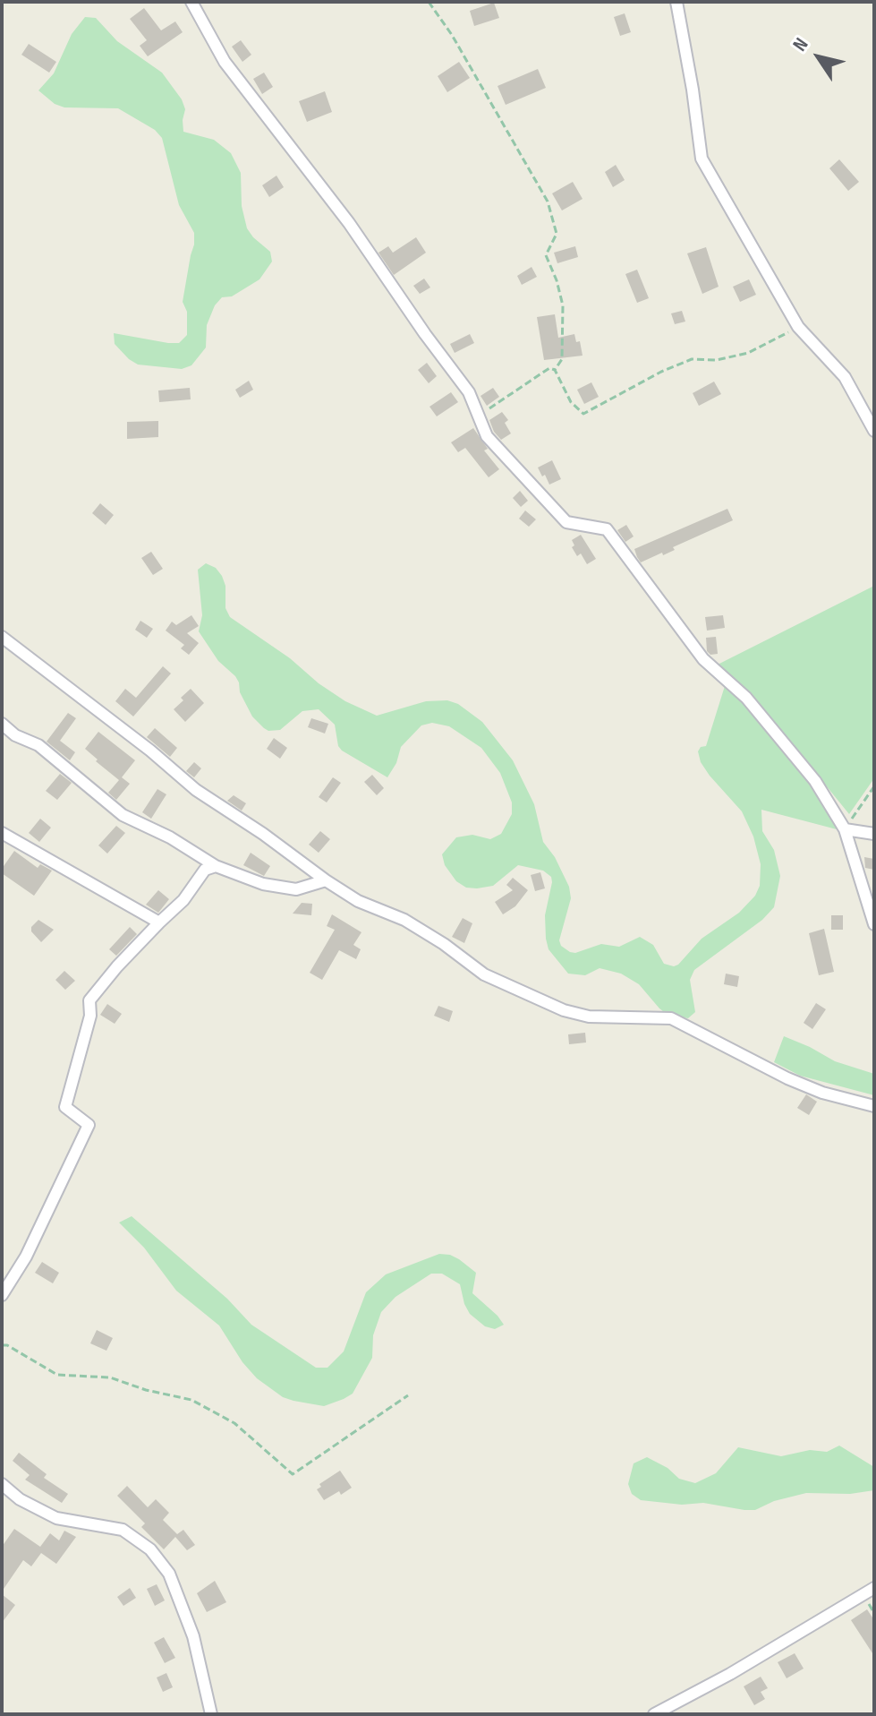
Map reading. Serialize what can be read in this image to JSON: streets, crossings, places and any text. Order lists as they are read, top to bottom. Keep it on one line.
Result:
{"north":"top left"}
